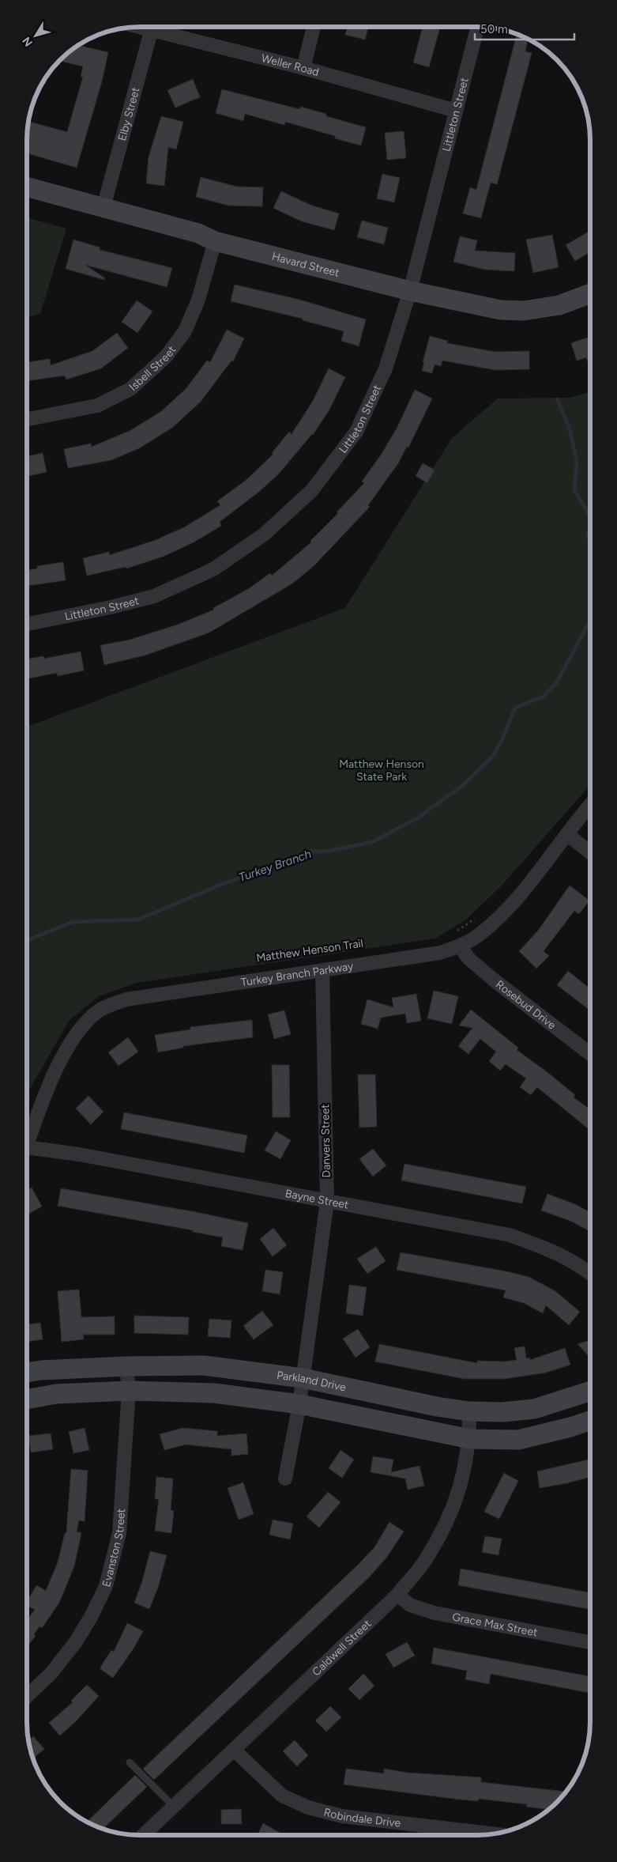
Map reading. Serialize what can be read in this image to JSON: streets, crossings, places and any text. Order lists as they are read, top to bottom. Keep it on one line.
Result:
{"streets":{"street":["Weller Road","Elby Street","Littleton Street","Havard Street","Isbell Street","Turkey Branch Parkway","Rosebud Drive","Danvers Street","Bayne Street","Parkland Drive","Evanston Street","Grace Max Street","Caldwell Street","Robindale Drive"]},"crossings":[["Weller Road","Littleton Street"],["Elby Street","Havard Street"],["Littleton Street","Havard Street"],["Havard Street","Isbell Street"],["Turkey Branch Parkway","Rosebud Drive"],["Turkey Branch Parkway","Danvers Street"],["Danvers Street","Bayne Street"],["Danvers Street","Parkland Drive"],["Parkland Drive","Evanston Street"],["Parkland Drive","Caldwell Street"],["Grace Max Street","Caldwell Street"],["Caldwell Street","Robindale Drive"]],"water":["Turkey Branch"],"parks":["Matthew Henson State Park"],"scale_bar":"50 m","north":"bottom left"}
